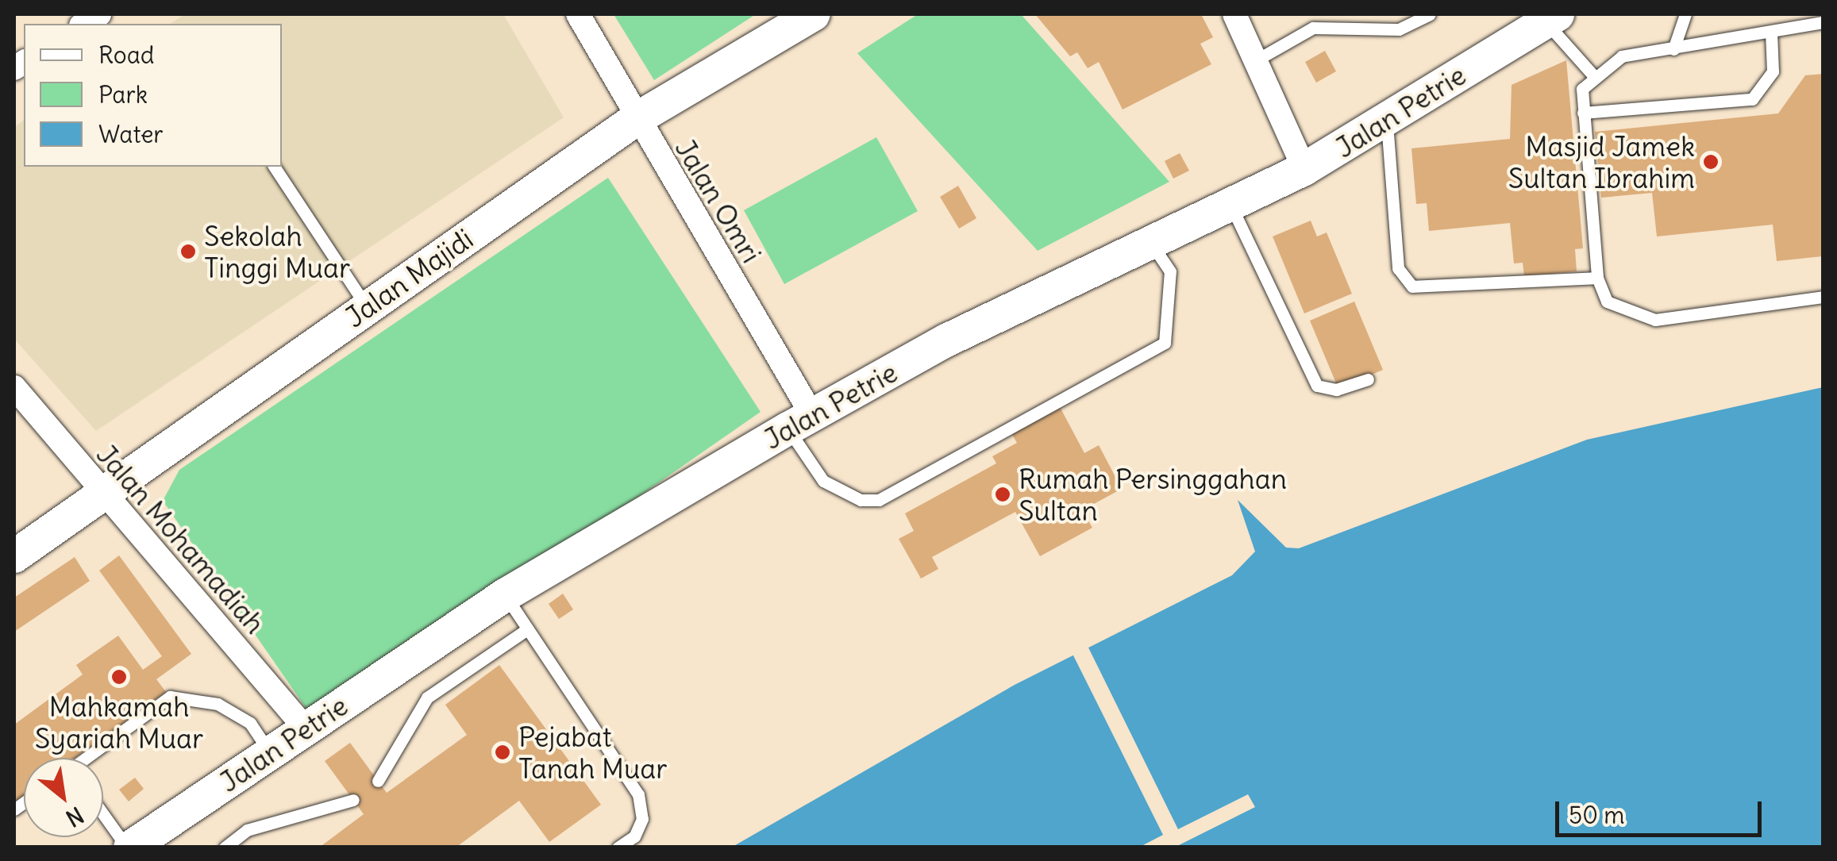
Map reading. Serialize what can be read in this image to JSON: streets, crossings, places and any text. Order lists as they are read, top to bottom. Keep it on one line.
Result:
{"streets":{"street":["Jalan Petrie","Jalan Omri","Jalan Majidi","Jalan Mohamadiah"]},"crossings":[["Jalan Petrie","Jalan Omri"],["Jalan Petrie","Jalan Mohamadiah"],["Jalan Omri","Jalan Majidi"],["Jalan Majidi","Jalan Mohamadiah"]],"places":["Masjid Jamek Sultan Ibrahim","Sekolah Tinggi Muar","Rumah Persinggahan Sultan","Mahkamah Syariah Muar","Pejabat Tanah Muar"],"legend":["Road","Park","Water"],"scale_bar":"50 m","north":"bottom right"}
